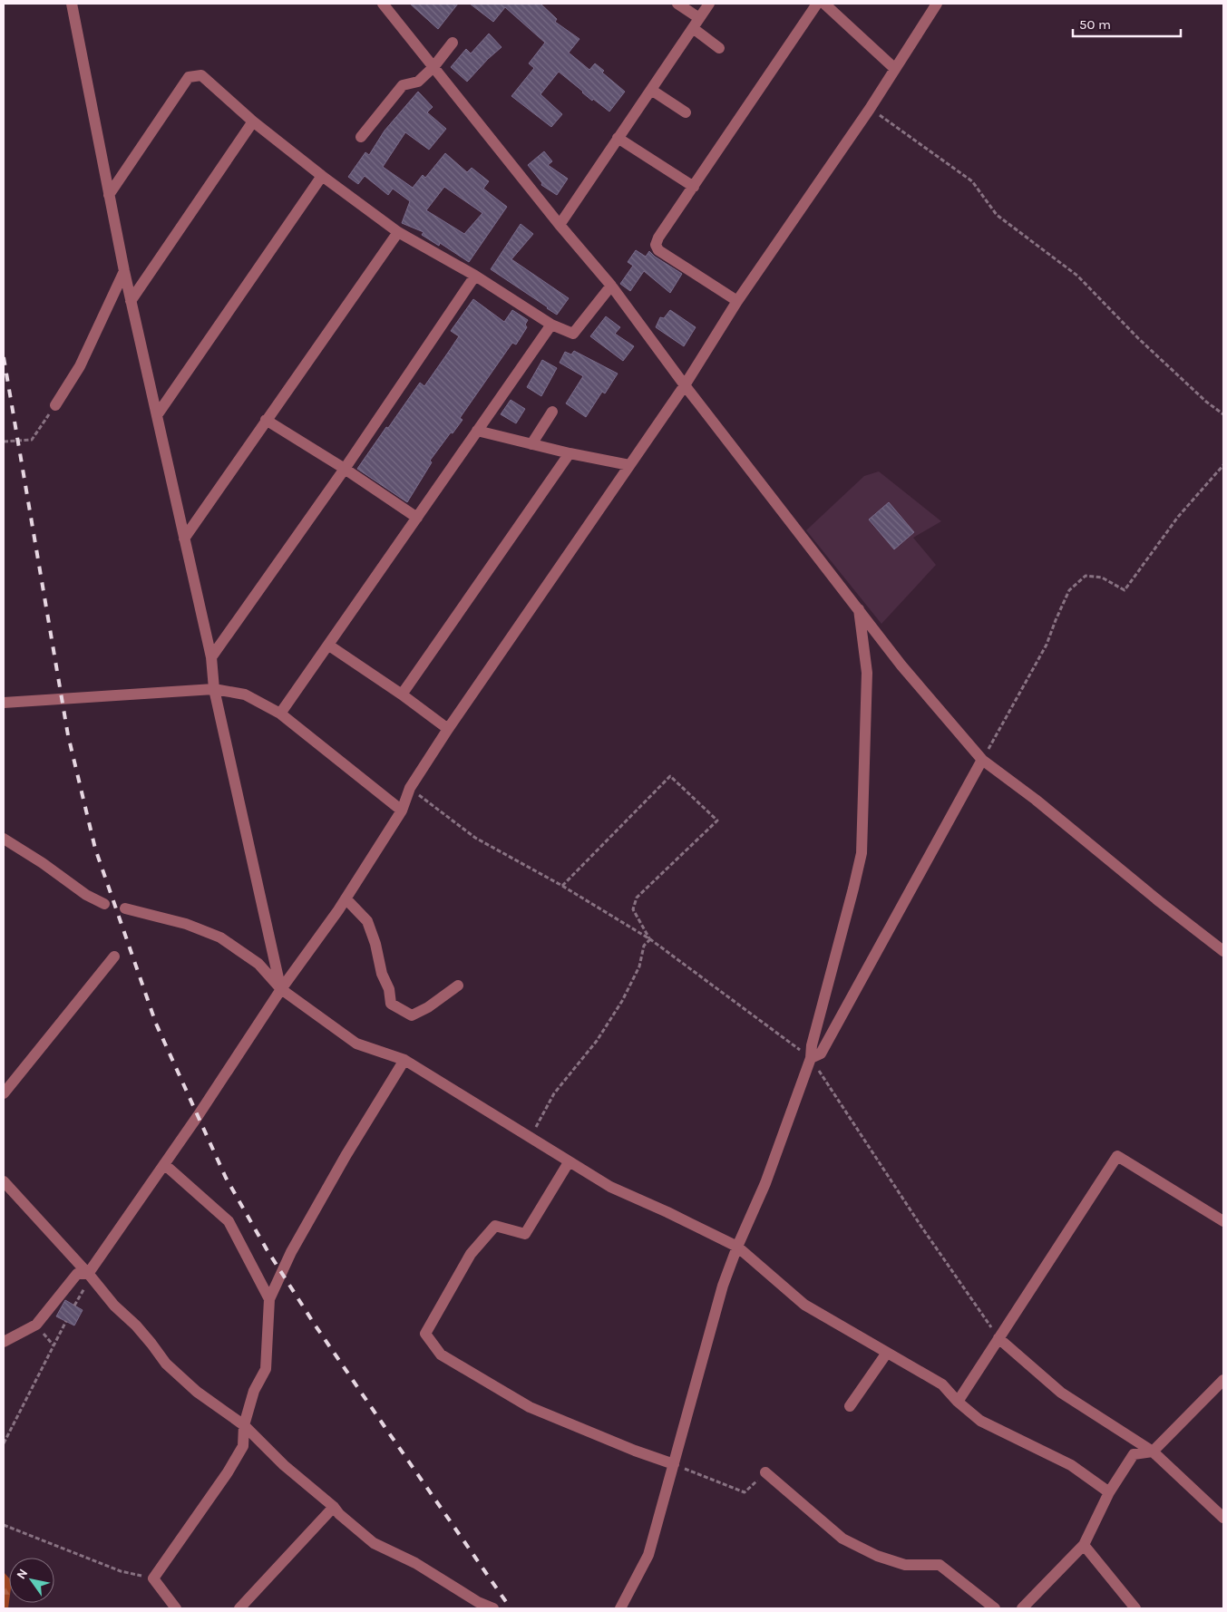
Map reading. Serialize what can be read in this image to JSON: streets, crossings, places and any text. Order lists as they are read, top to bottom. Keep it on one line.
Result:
{"scale_bar":"50 m","north":"top left"}
